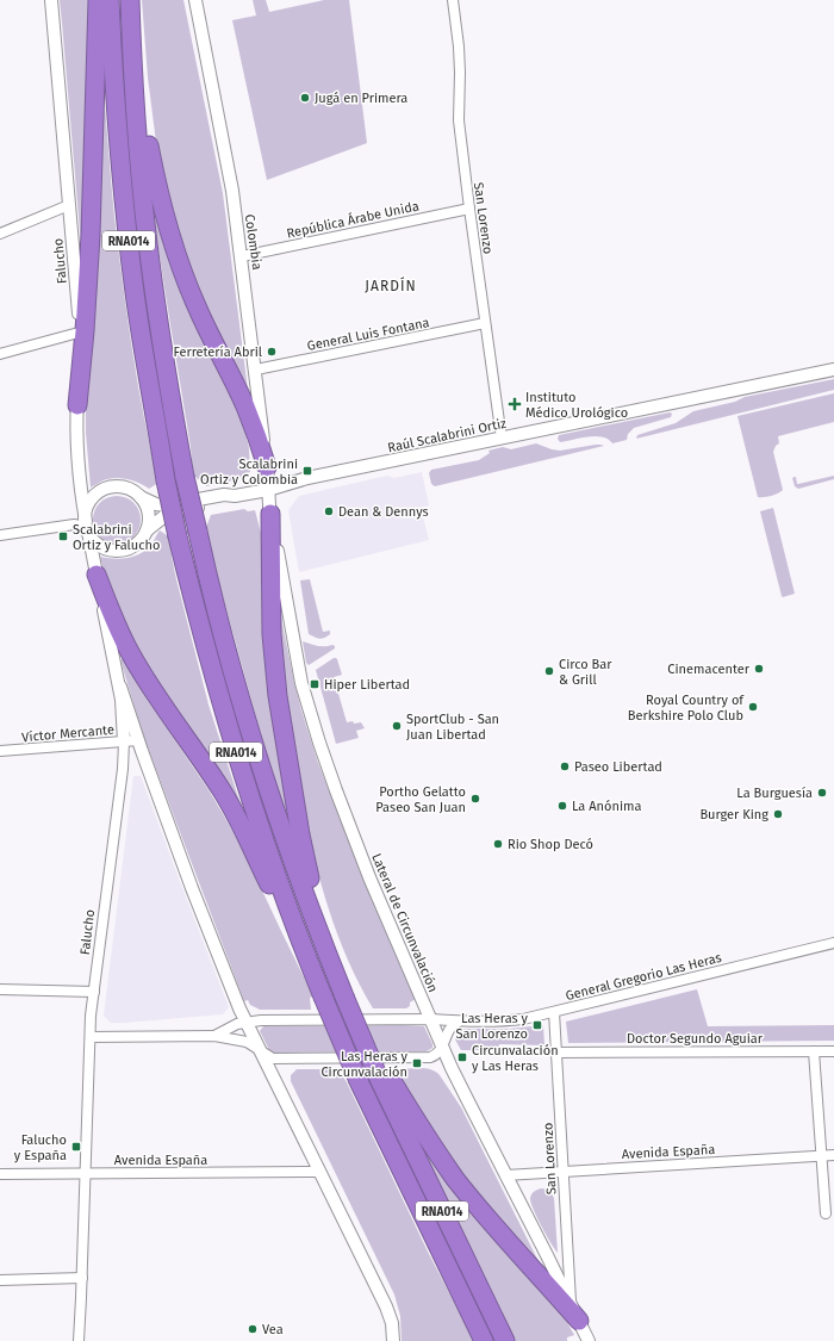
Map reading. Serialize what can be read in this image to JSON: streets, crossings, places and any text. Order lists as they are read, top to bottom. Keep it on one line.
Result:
{"streets":{"highway":["RNA014"],"street":["San Lorenzo","República Árabe Unida","Colombia","Falucho","General Luis Fontana","Raúl Scalabrini Ortiz","Víctor Mercante","Lateral de Circunvalación","General Gregorio Las Heras","Doctor Segundo Aguiar","Avenida España"]},"crossings":[["San Lorenzo","República Árabe Unida"],["San Lorenzo","General Luis Fontana"],["San Lorenzo","Raúl Scalabrini Ortiz"],["San Lorenzo","Lateral de Circunvalación"],["San Lorenzo","General Gregorio Las Heras"],["San Lorenzo","Doctor Segundo Aguiar"],["San Lorenzo","Avenida España"],["República Árabe Unida","Colombia"],["Colombia","General Luis Fontana"],["Colombia","Raúl Scalabrini Ortiz"],["Colombia","Lateral de Circunvalación"],["Falucho","Raúl Scalabrini Ortiz"],["Falucho","Víctor Mercante"],["Falucho","General Gregorio Las Heras"],["Falucho","Avenida España"],["Raúl Scalabrini Ortiz","Lateral de Circunvalación"],["Lateral de Circunvalación","General Gregorio Las Heras"],["Lateral de Circunvalación","Avenida España"]],"districts":["JARDÍN"],"places":{"other":["Jugá en Primera","Ferretería Abril","Dean & Dennys","Cinemacenter","Circo Bar & Grill","Royal Country of Berkshire Polo Club","SportClub - San Juan Libertad","Paseo Libertad","La Burguesía","Portho Gelatto Paseo San Juan","La Anónima","Burger King","Rio Shop Decó","Vea"],"health":["Instituto Médico Urológico"],"transit":["Scalabrini Ortiz y Colombia","Scalabrini Ortiz y Falucho","Hiper Libertad","Las Heras y San Lorenzo","Circunvalación y Las Heras","Las Heras y Circunvalación","Falucho y España"]}}
